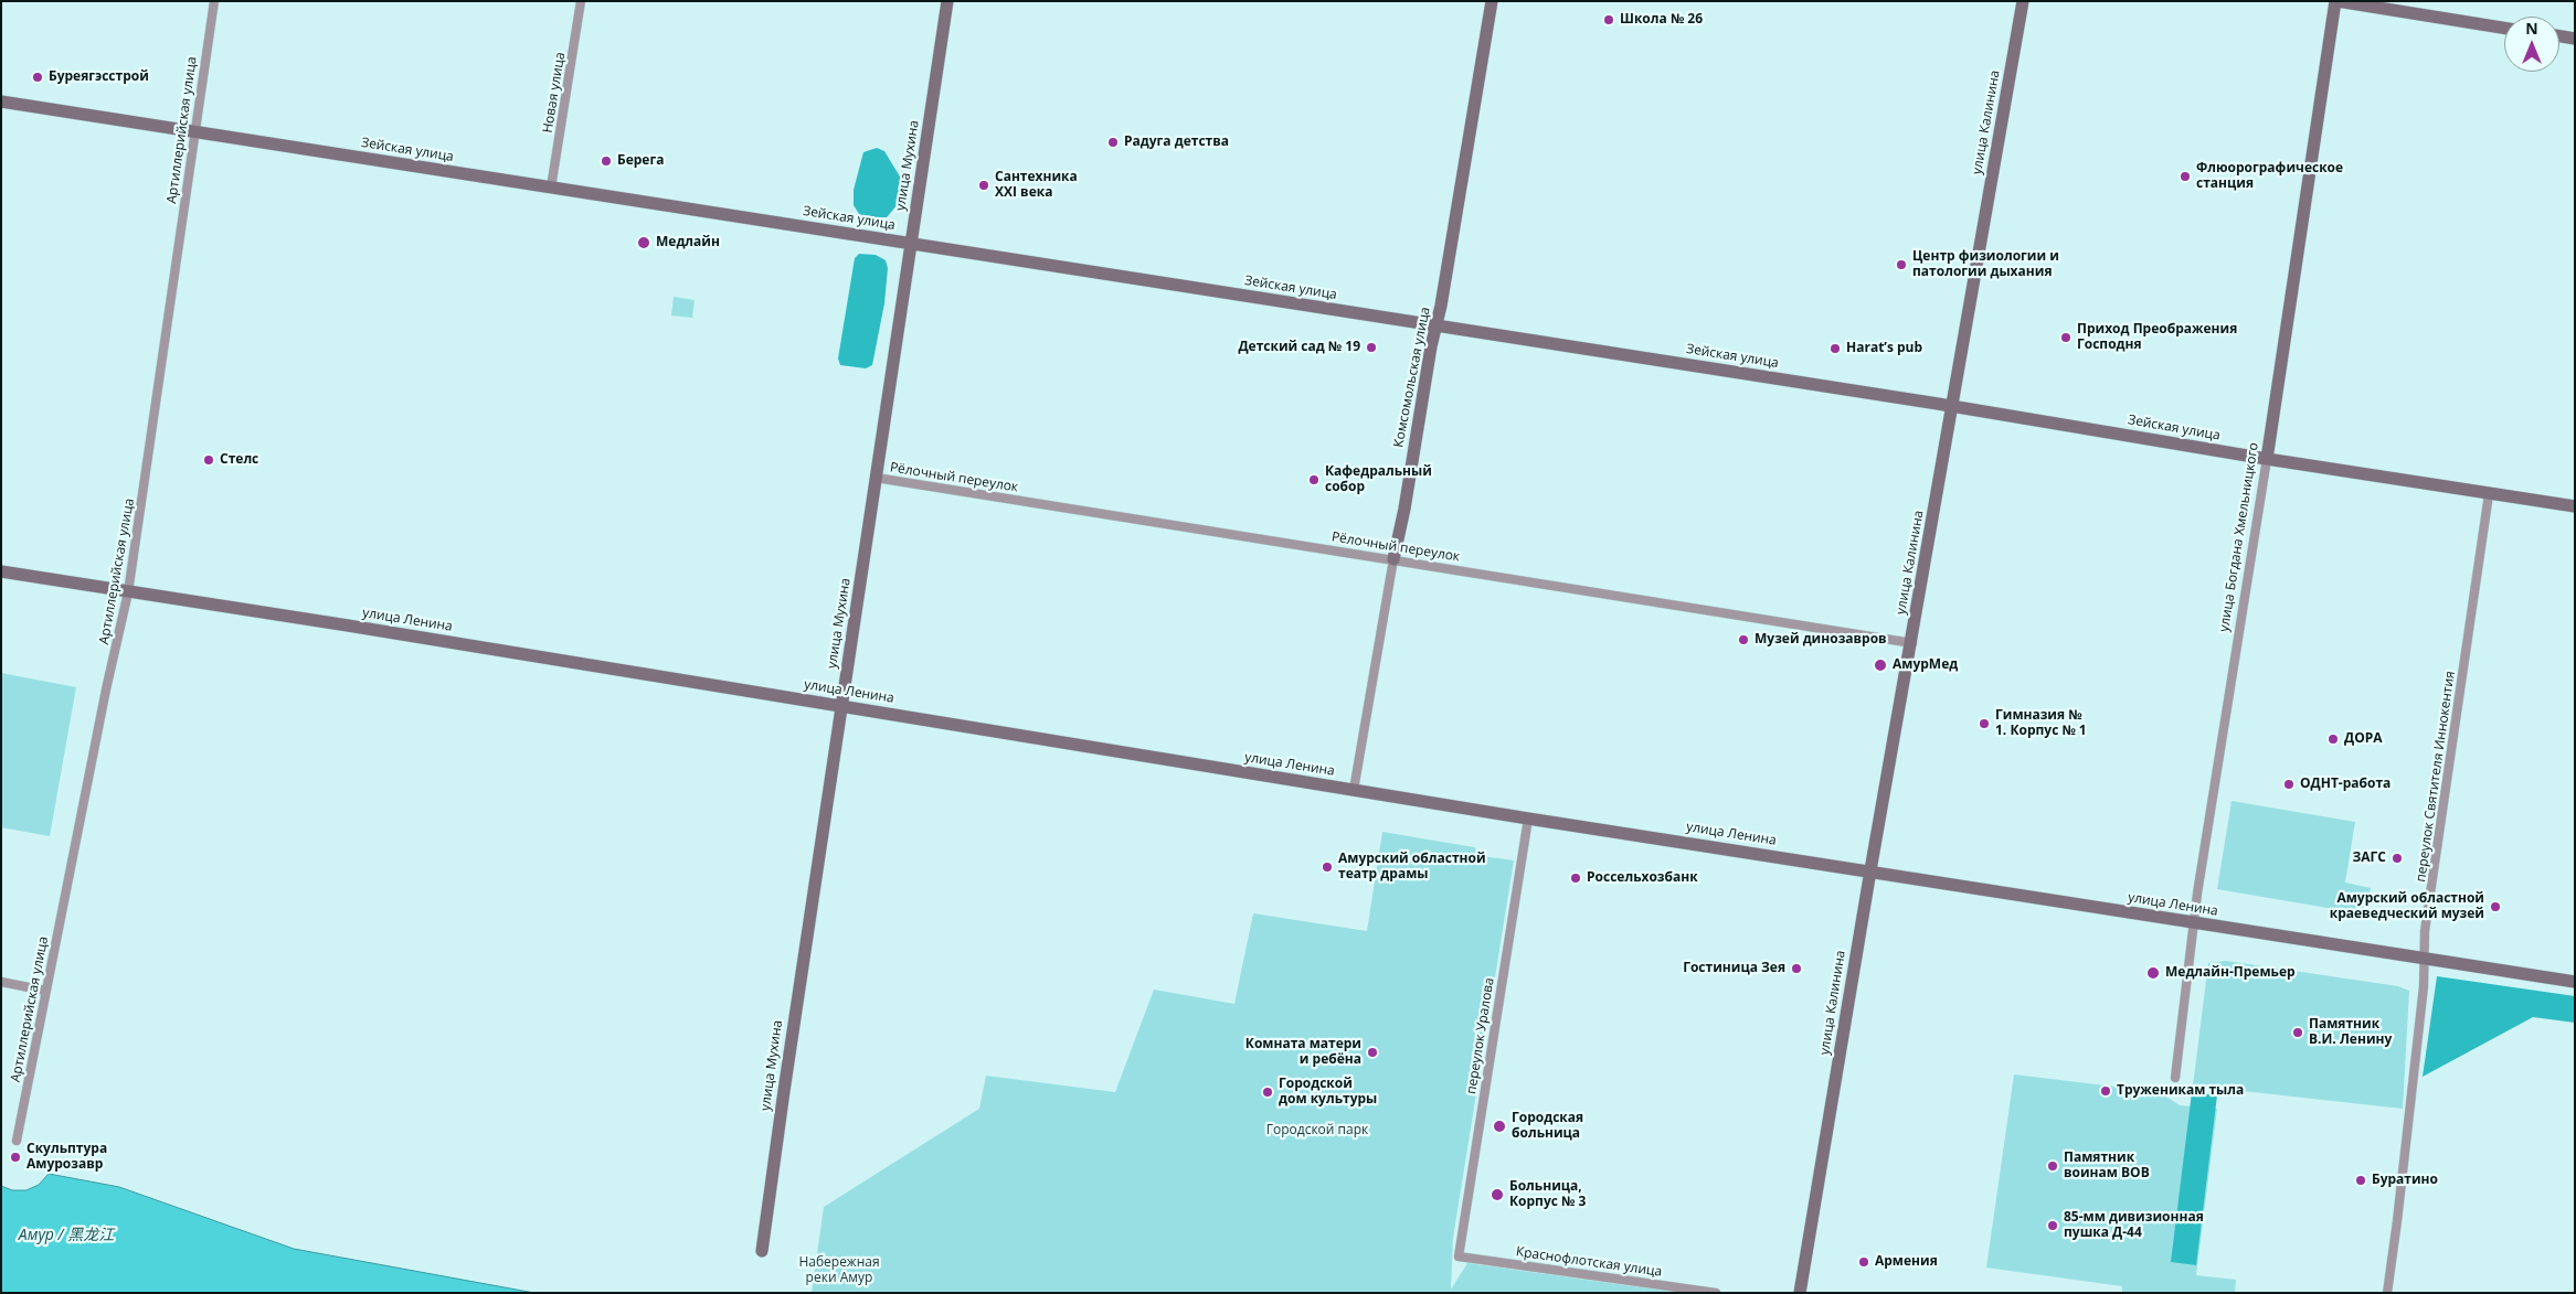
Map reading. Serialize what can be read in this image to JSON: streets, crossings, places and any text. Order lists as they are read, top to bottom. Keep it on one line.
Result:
{"streets":{"main road":["улица Калинина","Зейская улица","улица Мухина","Комсомольская улица","улица Богдана Хмельницкого","улица Ленина"],"street":["Новая улица","Артиллерийская улица","Рёлочный переулок","переулок Святителя Иннокентия","переулок Уралова","Краснофлотская улица"]},"crossings":[["Новая улица","Зейская улица"],["улица Калинина","Зейская улица"],["улица Калинина","Рёлочный переулок"],["улица Калинина","улица Ленина"],["Артиллерийская улица","Зейская улица"],["Артиллерийская улица","улица Ленина"],["Зейская улица","улица Мухина"],["Зейская улица","Комсомольская улица"],["Зейская улица","улица Богдана Хмельницкого"],["Зейская улица","переулок Святителя Иннокентия"],["улица Мухина","Рёлочный переулок"],["улица Мухина","улица Ленина"],["Комсомольская улица","Рёлочный переулок"],["Комсомольская улица","улица Ленина"],["улица Богдана Хмельницкого","улица Ленина"],["улица Ленина","переулок Святителя Иннокентия"],["улица Ленина","переулок Уралова"],["переулок Уралова","Краснофлотская улица"]],"water":["Амур / 黑龙江"],"parks":["Городской парк","Набережная реки Амур"],"places":["Школа № 26","Буреягэсстрой","Радуга детства","Берега","Флюорографическое станция","Сантехника XXI века","Медлайн","Центр физиологии и патологии дыхания","Приход Преображения Господня","Детский сад № 19","Harat’s pub","Стелс","Кафедральный собор","Музей динозавров","АмурМед","Гимназия № 1. Корпус № 1","ДОРА","ОДНТ-работа","ЗАГС","Амурский областной театр драмы","Россельхозбанк","Амурский областной краеведческий музей","Гостиница Зея","Медлайн-Премьер","Памятник В.И. Ленину","Комната матери и ребёна","Труженикам тыла","Городской дом культуры","Городская больница","Скульптура Амурозавр","Памятник воинам ВОВ","Буратино","Больница, Корпус № 3","85-мм дивизионная пушка Д-44","Армения"],"north":"top"}
